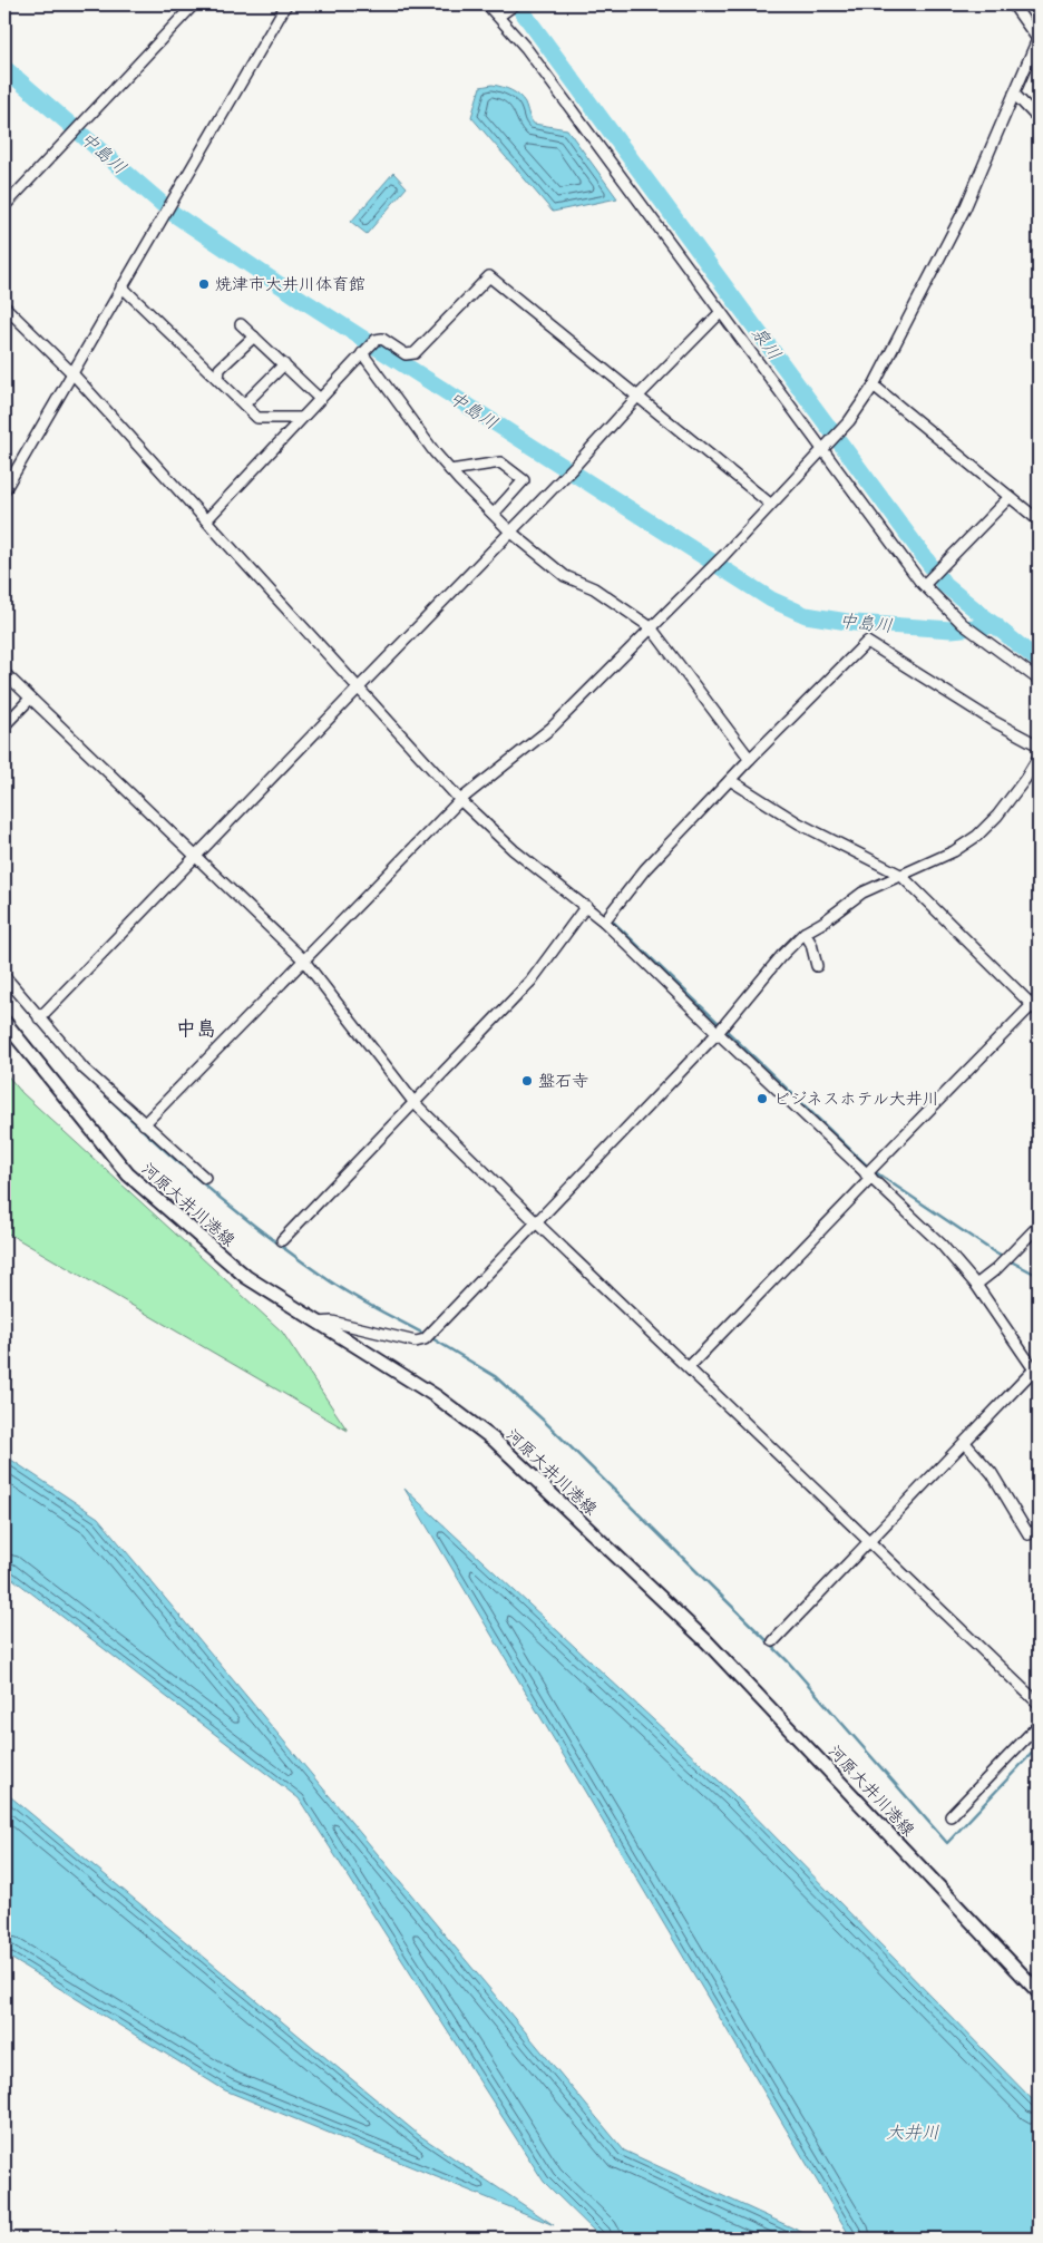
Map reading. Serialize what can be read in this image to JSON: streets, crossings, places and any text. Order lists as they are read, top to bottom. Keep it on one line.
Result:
{"streets":{"main road":["河原大井川港線"]},"districts":["中島"],"water":["中島川","泉川","大井川"],"places":["焼津市大井川体育館","盤石寺","ビジネスホテル大井川"]}
